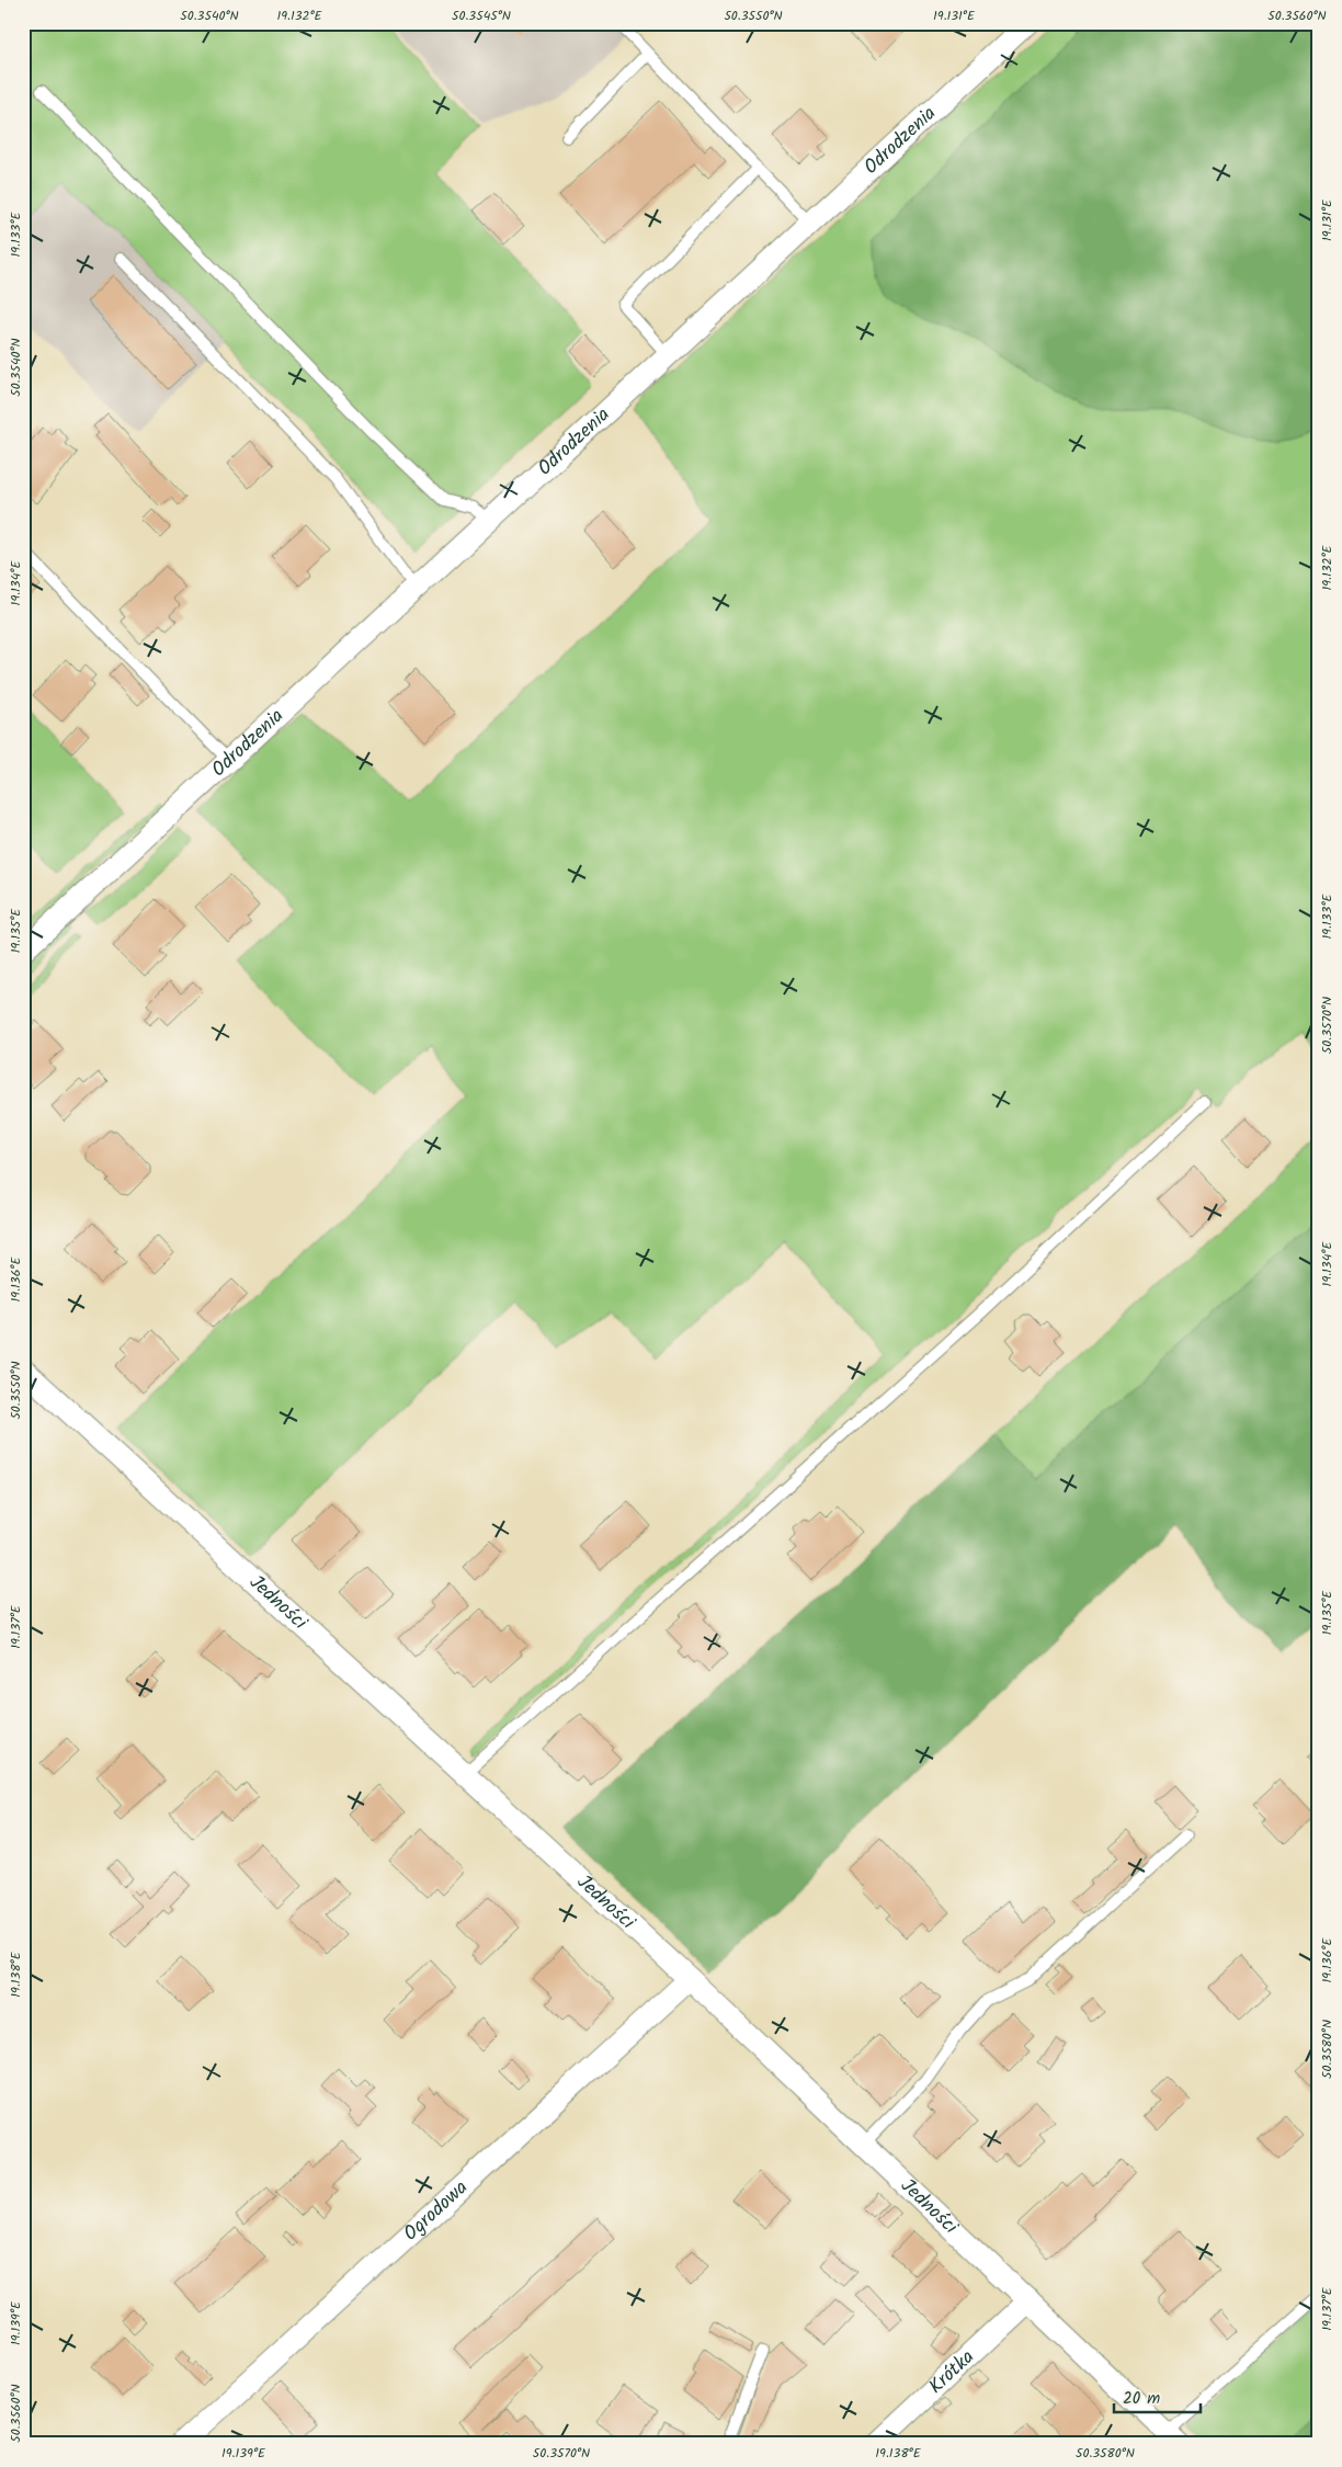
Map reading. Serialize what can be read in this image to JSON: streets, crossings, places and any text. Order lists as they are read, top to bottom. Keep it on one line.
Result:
{"streets":{"street":["Odrodzenia","Jedności","Ogrodowa","Krótka"]},"crossings":[["Jedności","Ogrodowa"],["Jedności","Krótka"]],"scale_bar":"20 m","coordinates":["50.3540°N","19.132°E","50.3545°N","50.3550°N","19.131°E","50.3560°N","19.133°E","19.134°E","19.135°E","50.3570°N","19.136°E","19.137°E","19.138°E","50.3580°N","19.139°E"]}
